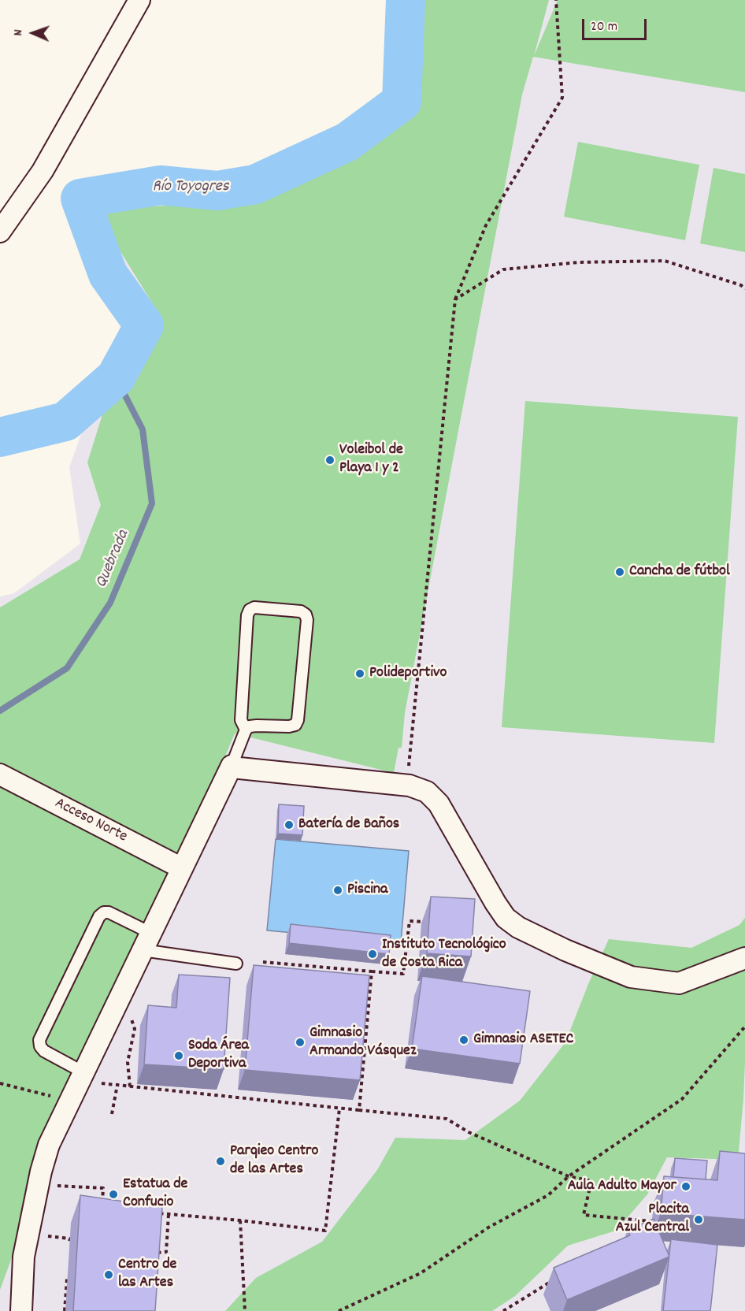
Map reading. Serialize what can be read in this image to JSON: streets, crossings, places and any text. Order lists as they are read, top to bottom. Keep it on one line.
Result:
{"streets":{"street":["Acceso Norte"]},"water":["Río Toyogres","Quebrada"],"places":["Voleibol de Playa 1 y 2","Cancha de fútbol","Polideportivo","Batería de Baños","Piscina","Instituto Tecnológico de Costa Rica","Gimnasio ASETEC","Gimnasio Armando Vásquez","Soda Área Deportiva","Parqieo Centro de las Artes","Aula Adulto Mayor","Estatua de Confucio","Placita Azul Central","Centro de las Artes"],"scale_bar":"20 m","north":"left"}
